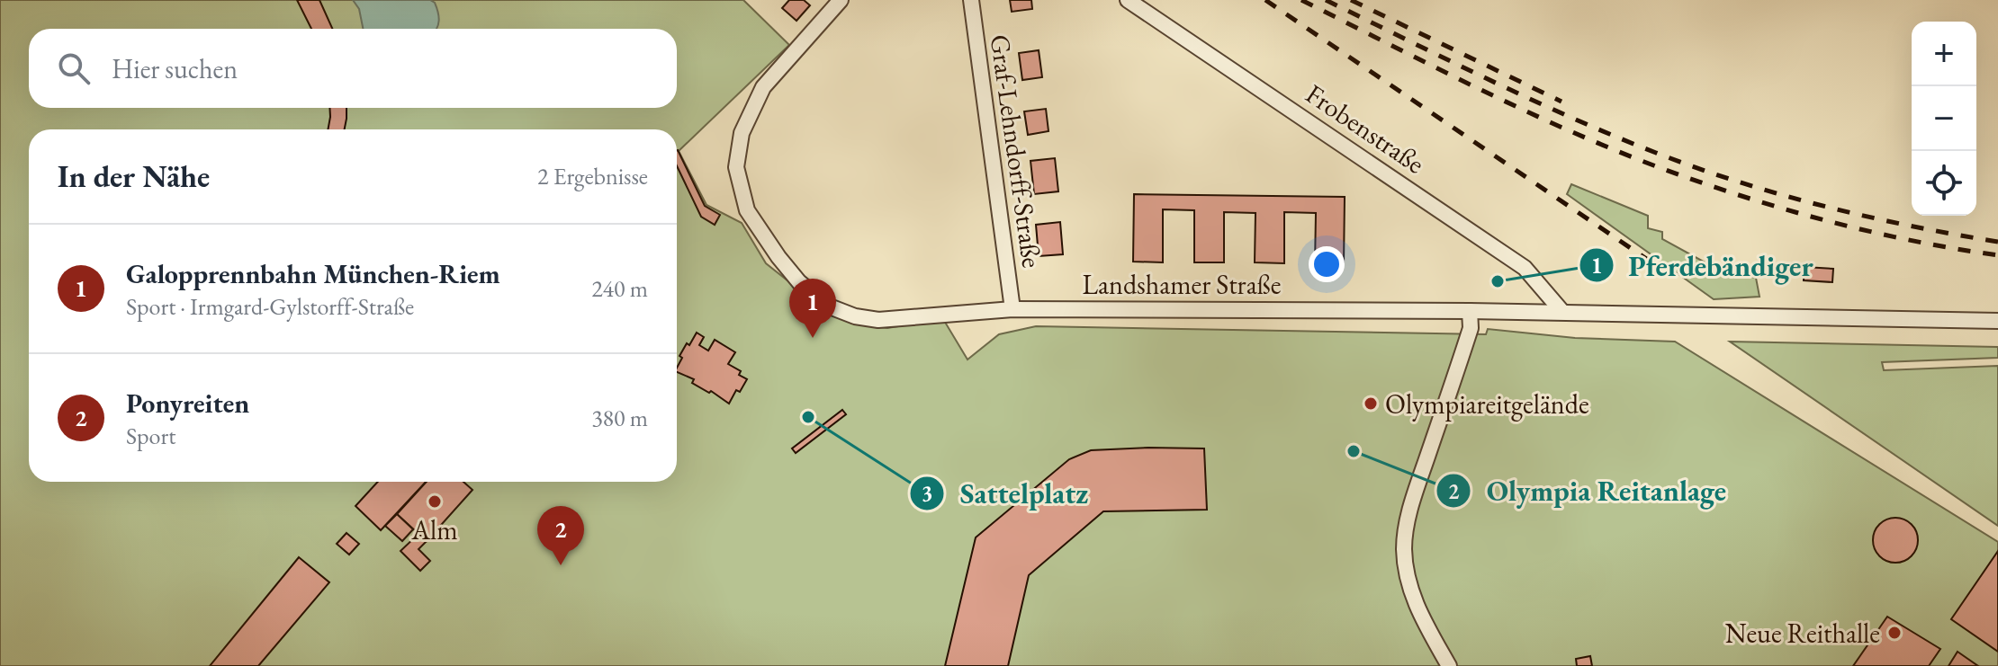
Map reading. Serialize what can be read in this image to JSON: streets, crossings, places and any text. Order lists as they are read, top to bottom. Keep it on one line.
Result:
{"streets":{"street":["Frobenstraße","Graf-Lehndorff-Straße","Landshamer Straße"]},"crossings":[["Frobenstraße","Landshamer Straße"],["Graf-Lehndorff-Straße","Landshamer Straße"]],"places":["Pferdebändiger","Olympiareitgelände","Sattelplatz","Olympia Reitanlage","Alm","Neue Reithalle"],"page":{"map_buttons":["+","−"],"search":"Hier suchen","heading":["In der Nähe","2 Ergebnisse"],"list":[{"mark":"1","name":"Galopprennbahn München-Riem","note":"Sport · Irmgard-Gylstorff-Straße","value":"240 m"},{"mark":"2","name":"Ponyreiten","note":"Sport","value":"380 m"}],"pins":["1","2"]}}
